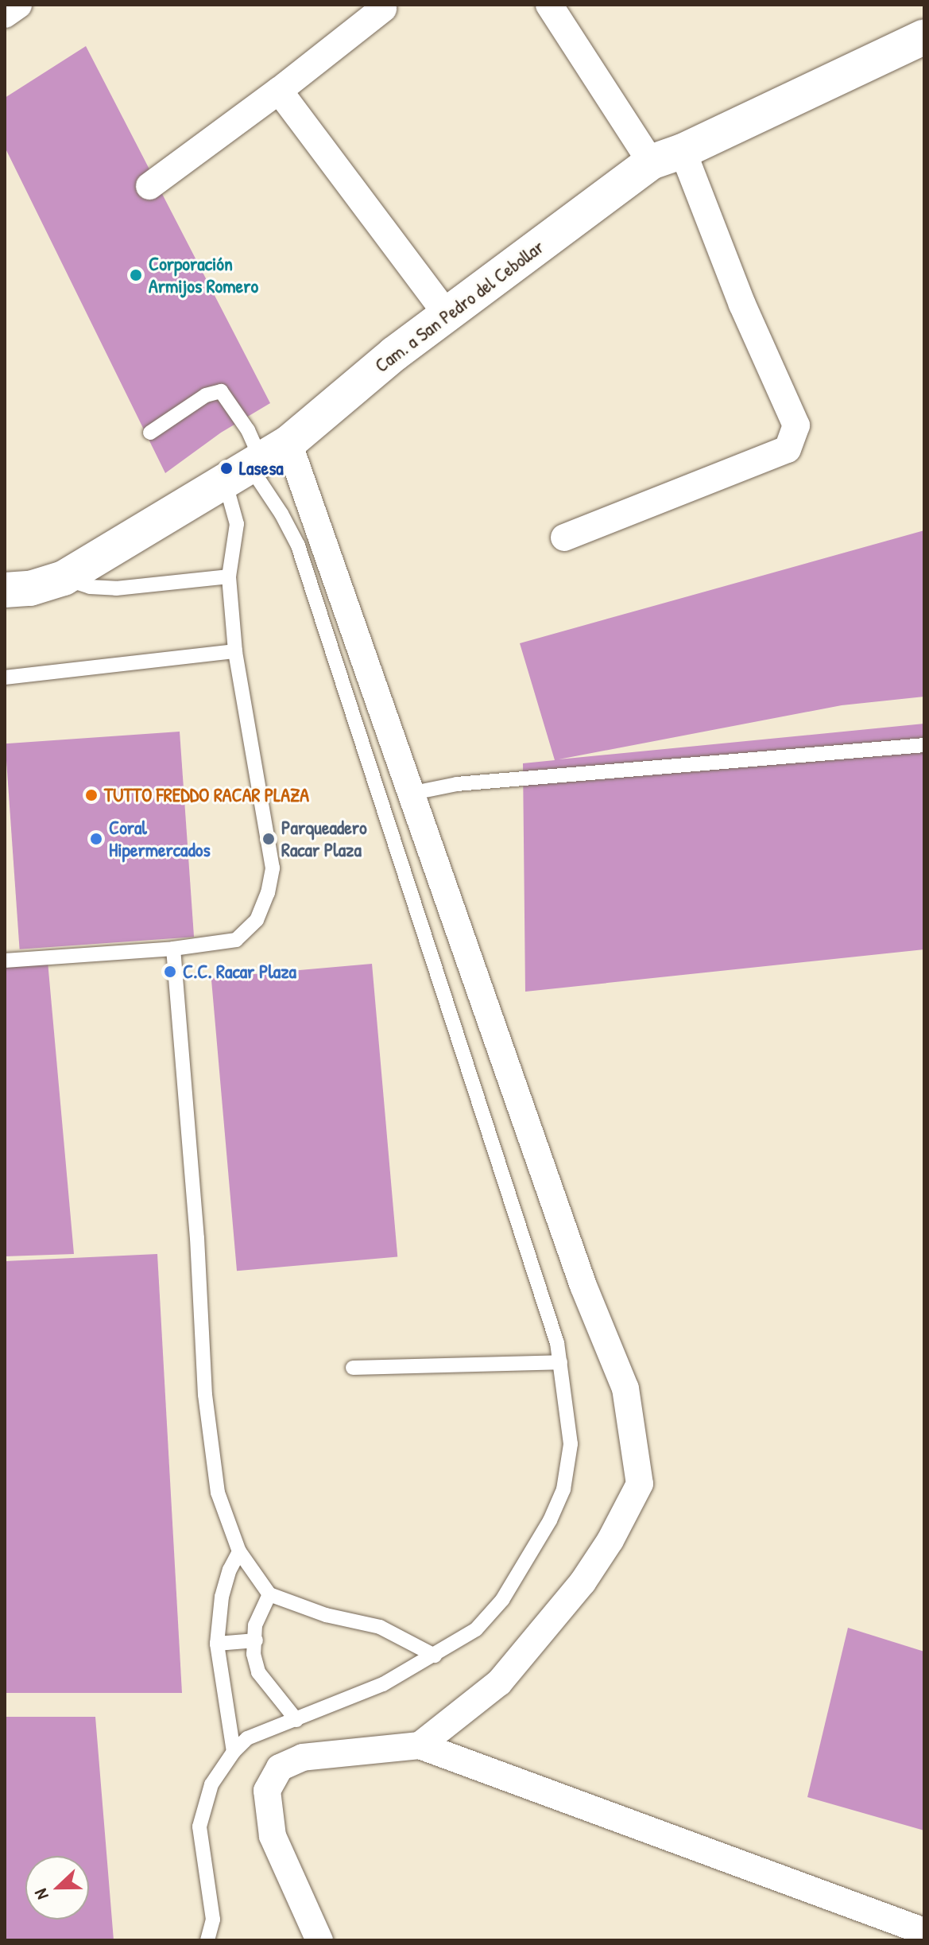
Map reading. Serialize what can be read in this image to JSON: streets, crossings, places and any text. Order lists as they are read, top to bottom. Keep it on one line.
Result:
{"streets":{"street":["Cam. a San Pedro del Cebollar"]},"places":["Corporación Armijos Romero","Lasesa","TUTTO FREDDO RACAR PLAZA","Coral Hipermercados","Parqueadero Racar Plaza","C.C. Racar Plaza"],"north":"left"}
